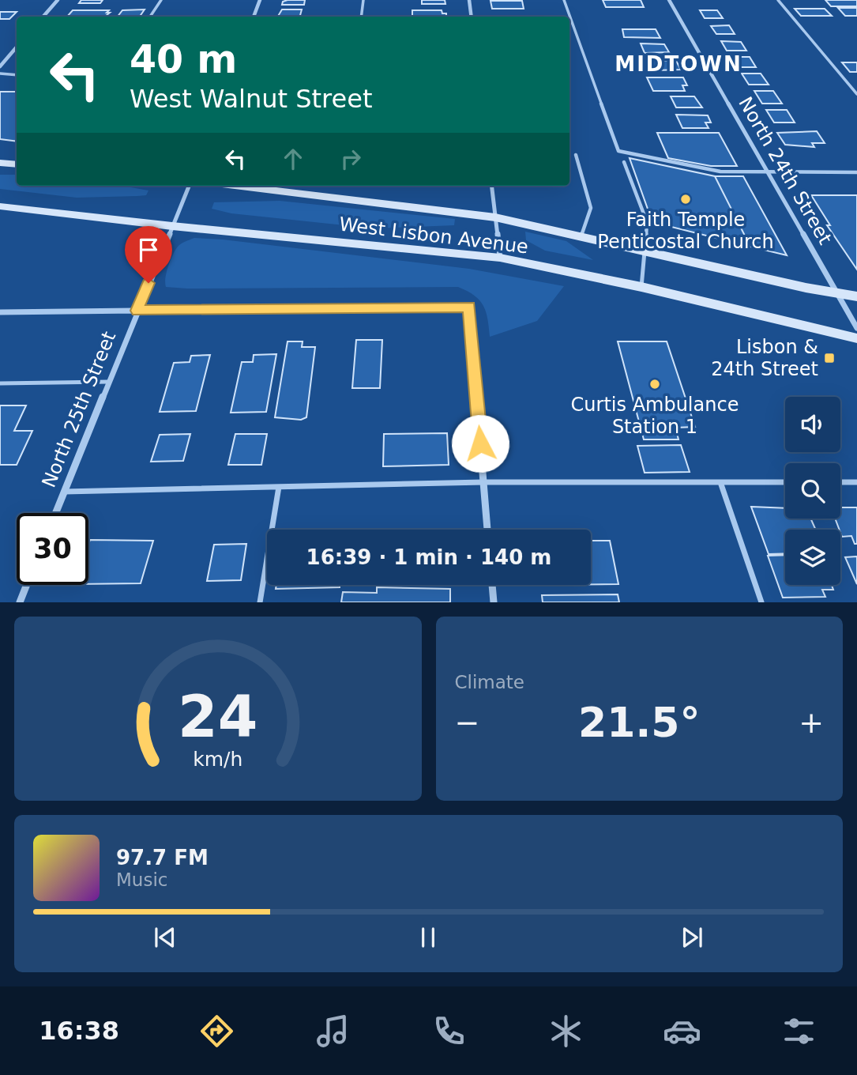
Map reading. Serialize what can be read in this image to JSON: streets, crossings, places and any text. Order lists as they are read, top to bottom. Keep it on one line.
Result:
{"streets":{"main road":["West Lisbon Avenue"],"street":["North 24th Street","North 25th Street"]},"crossings":[["North 24th Street","West Lisbon Avenue"],["West Lisbon Avenue","North 25th Street"]],"districts":["MIDTOWN"],"places":{"other":["Faith Temple Penticostal Church","Curtis Ambulance Station 1"],"transit":["Lisbon & 24th Street"]},"page":{"turn":["40 m","West Walnut Street"],"limit":"30","trip":"16:39 · 1 min · 140 m","tile":"Climate","heat":["−","21.5°","+"],"song":["97.7 FM","Music"],"tabs":"16:38","gauge":["24","km/h"]}}
